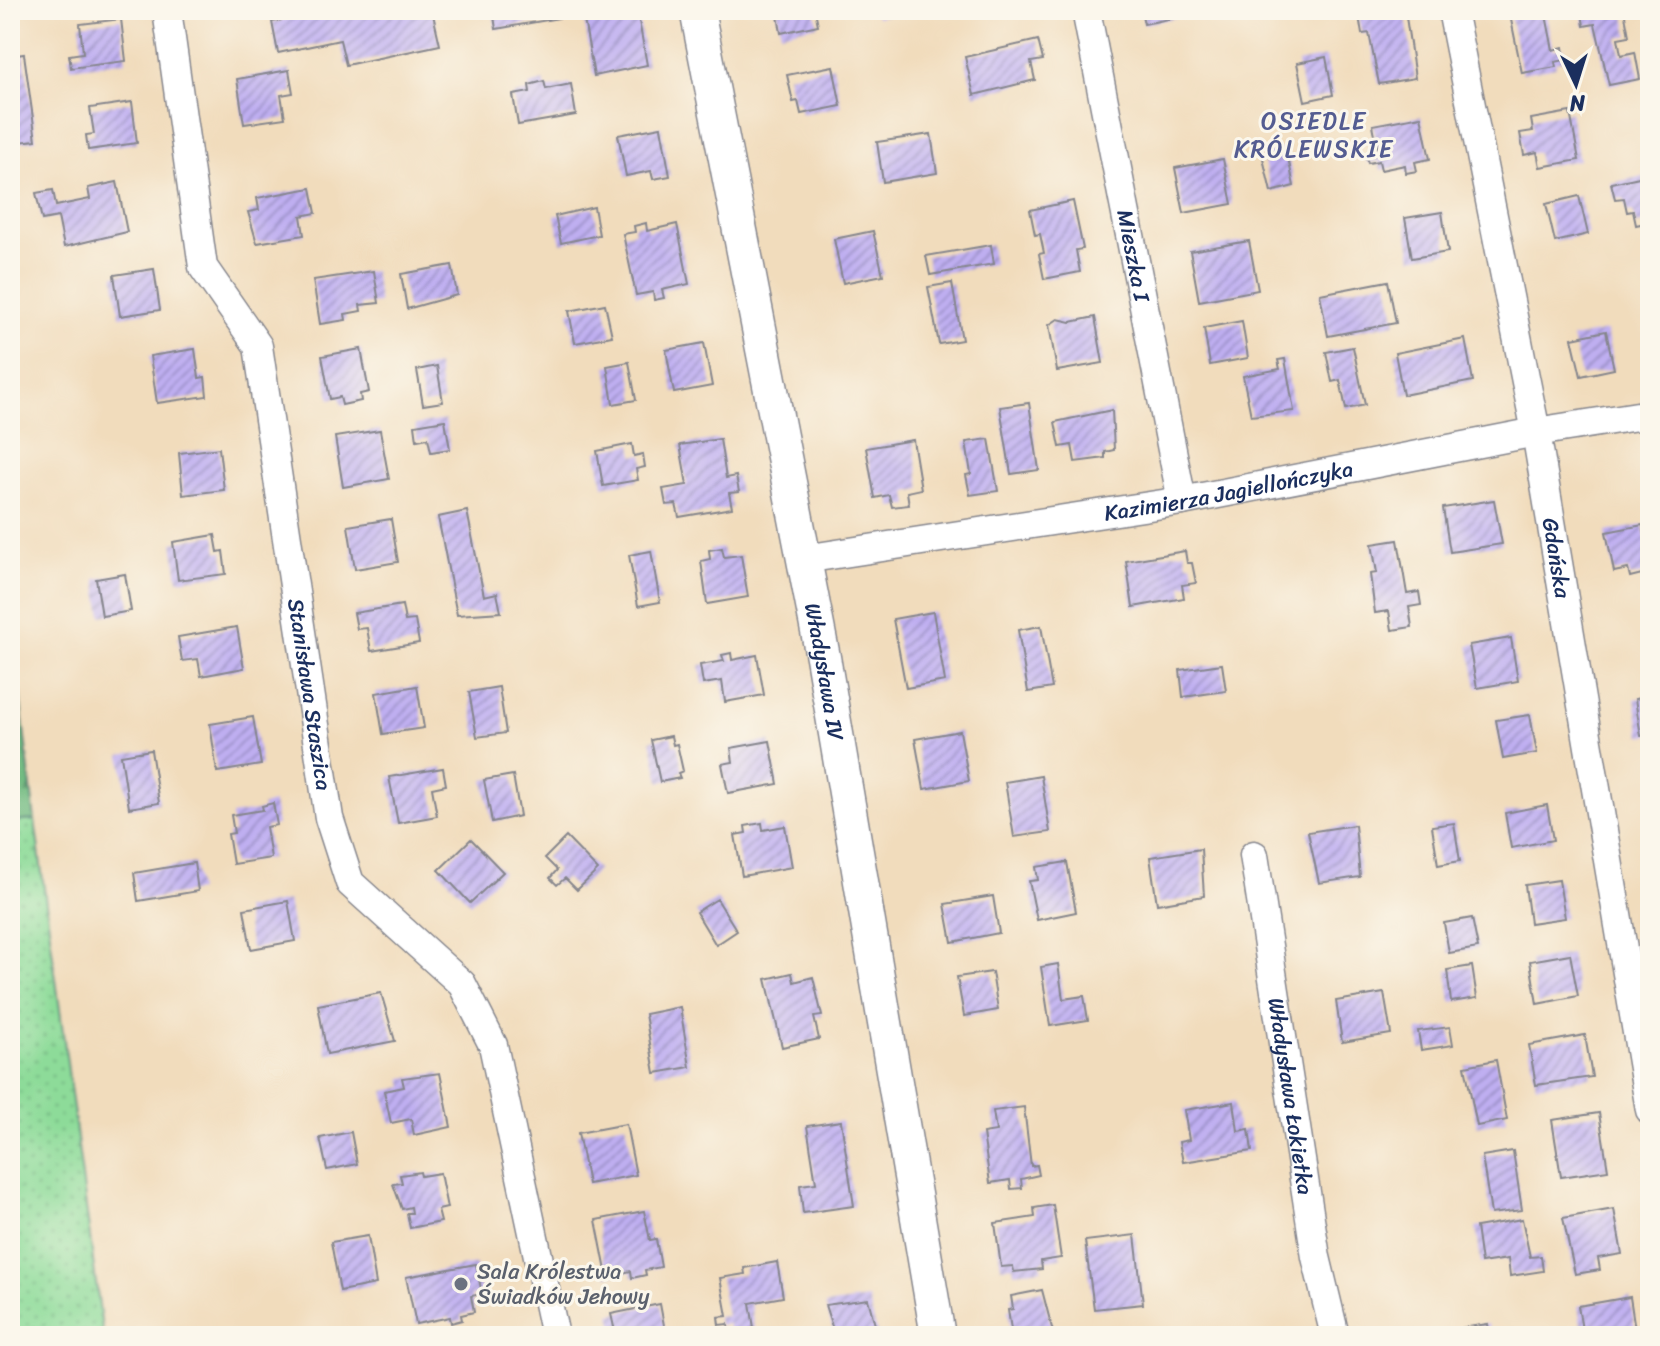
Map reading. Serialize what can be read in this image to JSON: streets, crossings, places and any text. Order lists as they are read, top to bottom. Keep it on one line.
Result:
{"streets":{"street":["Mieszka I","Kazimierza Jagiellończyka","Gdańska","Władysława IV","Stanisława Staszica","Władysława Łokietka"]},"crossings":[["Mieszka I","Kazimierza Jagiellończyka"],["Kazimierza Jagiellończyka","Gdańska"],["Kazimierza Jagiellończyka","Władysława IV"]],"districts":["OSIEDLE KRÓLEWSKIE"],"places":["Sala Królestwa Świadków Jehowy"],"north":"bottom"}
